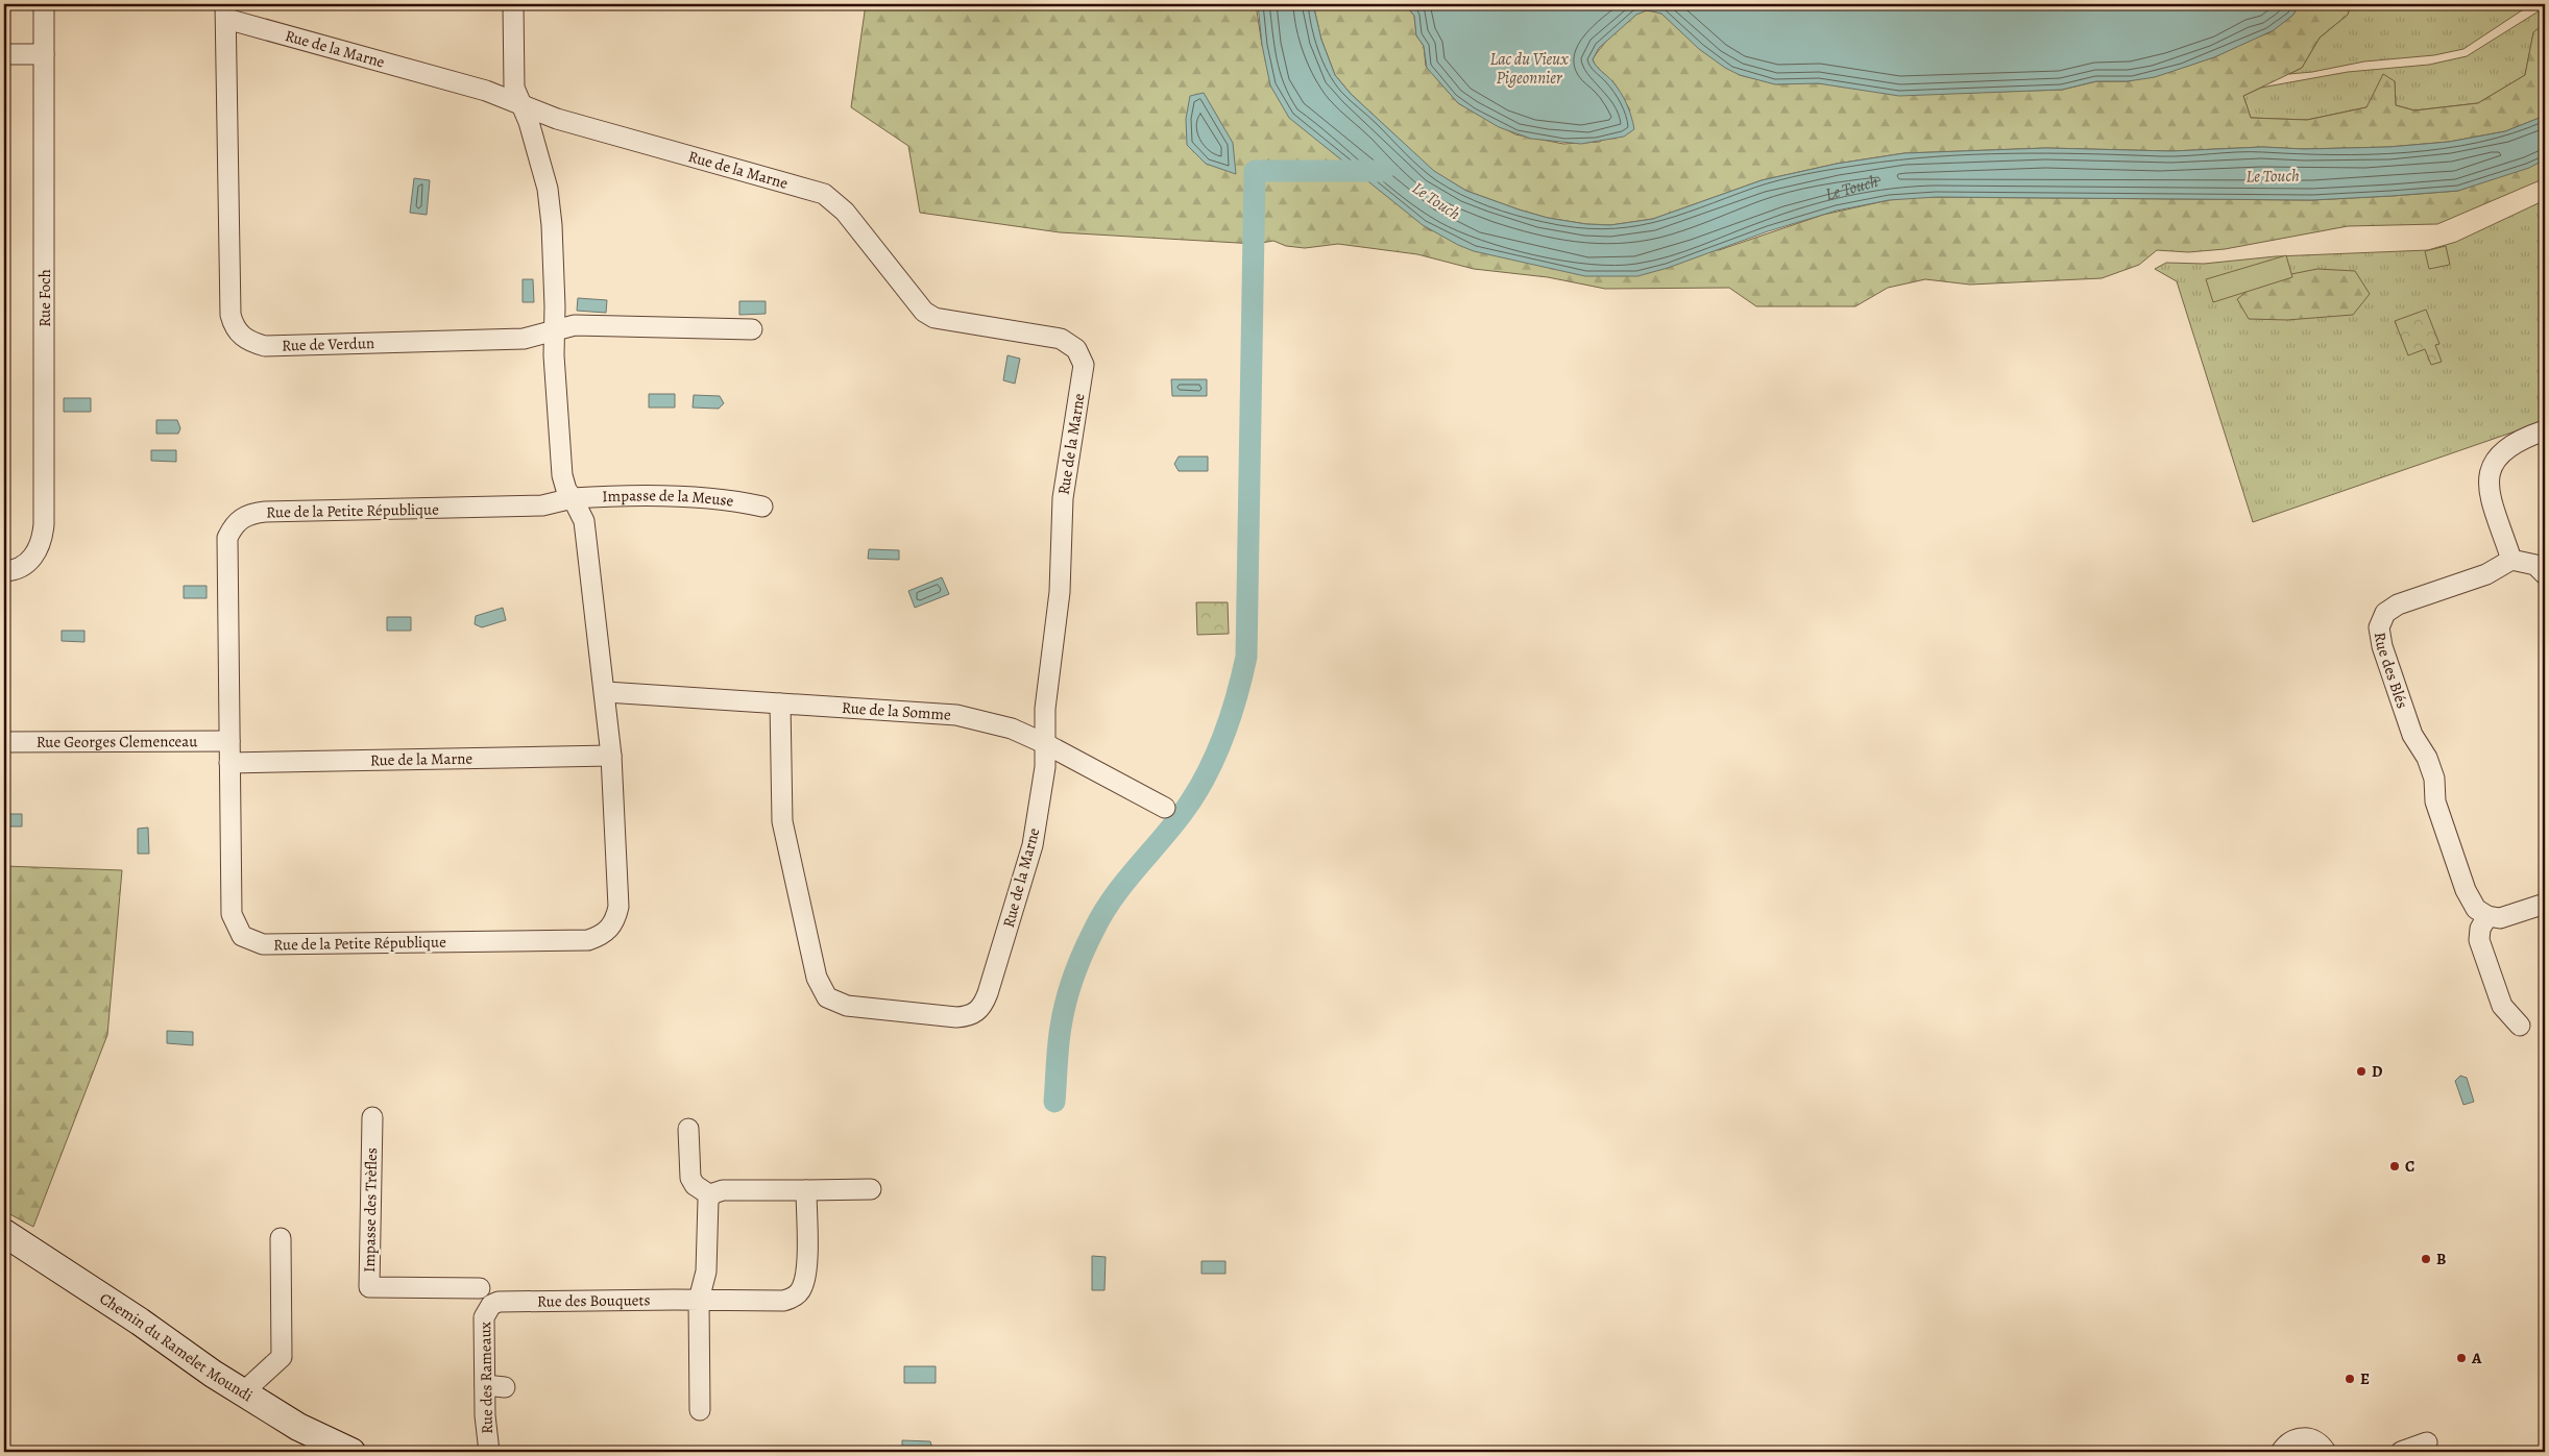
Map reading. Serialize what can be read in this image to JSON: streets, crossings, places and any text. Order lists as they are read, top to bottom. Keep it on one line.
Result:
{"streets":{"main road":["Chemin du Ramelet Moundi"],"street":["Rue de la Marne","Rue Foch","Rue de Verdun","Impasse de la Meuse","Rue de la Petite République","Rue des Blés","Rue de la Somme","Rue Georges Clemenceau","Impasse des Trèfles","Rue des Bouquets","Rue des Rameaux"]},"crossings":[["Rue de la Marne","Rue de Verdun"],["Rue de la Marne","Rue de la Petite République"],["Rue de la Marne","Rue de la Somme"],["Rue de Verdun","Rue de la Petite République"],["Impasse de la Meuse","Rue de la Petite République"],["Rue de la Petite République","Rue de la Somme"],["Rue de la Petite République","Rue Georges Clemenceau"],["Rue des Bouquets","Rue des Rameaux"]],"water":["Lac du Vieux Pigeonnier","Le Touch"],"places":["D","C","B","A","E"]}
